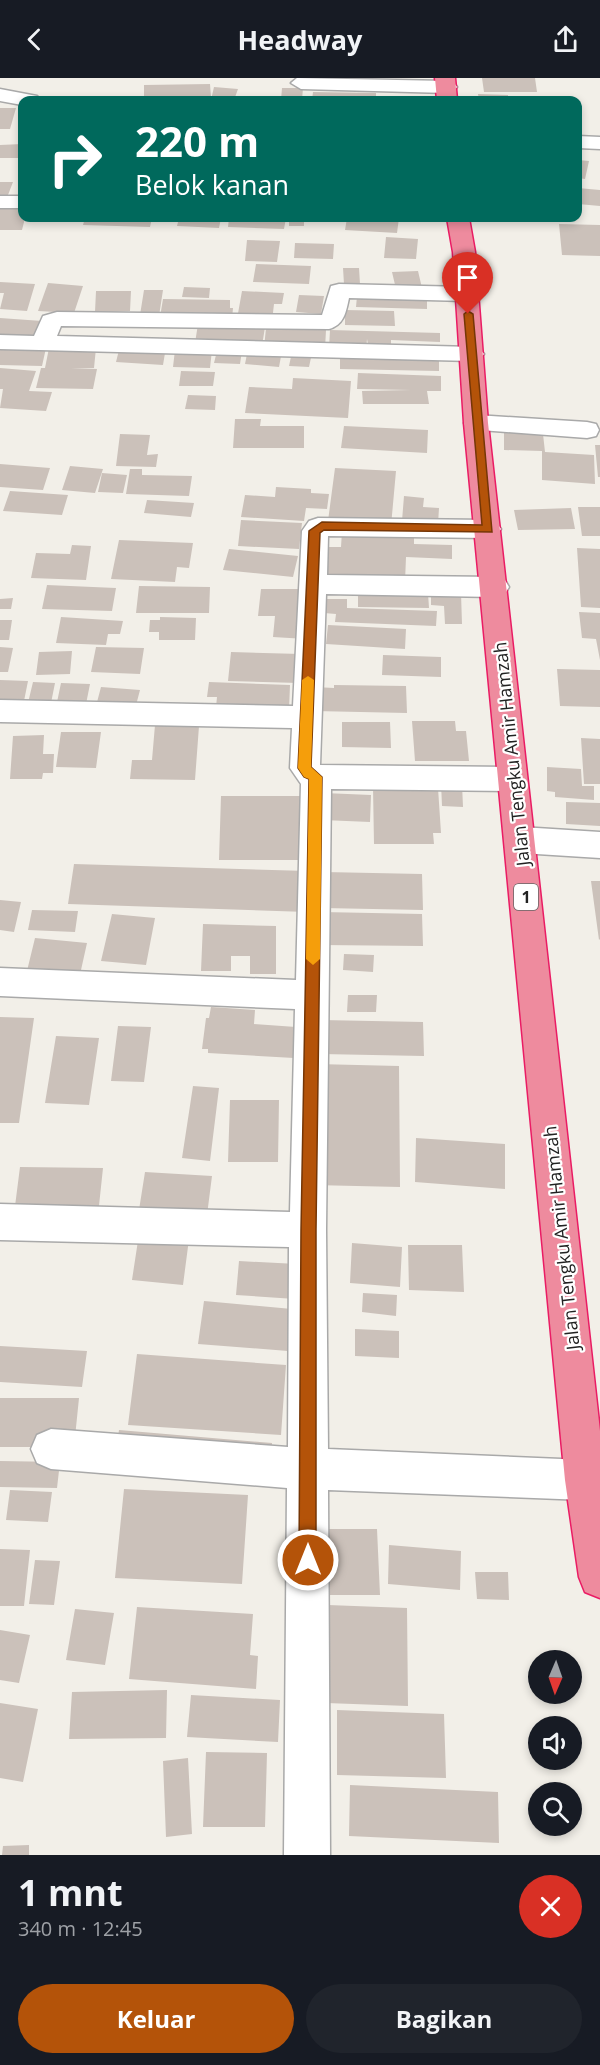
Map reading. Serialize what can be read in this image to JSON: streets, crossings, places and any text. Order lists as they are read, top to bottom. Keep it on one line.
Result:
{"streets":{"highway":["Jalan Tengku Amir Hamzah","1"]},"north":"bottom","page":{"header":"Headway","turn":["220 m","Belok kanan"],"heading":["1 mnt","340 m · 12:45"],"buttons":["Keluar","Bagikan"]}}
